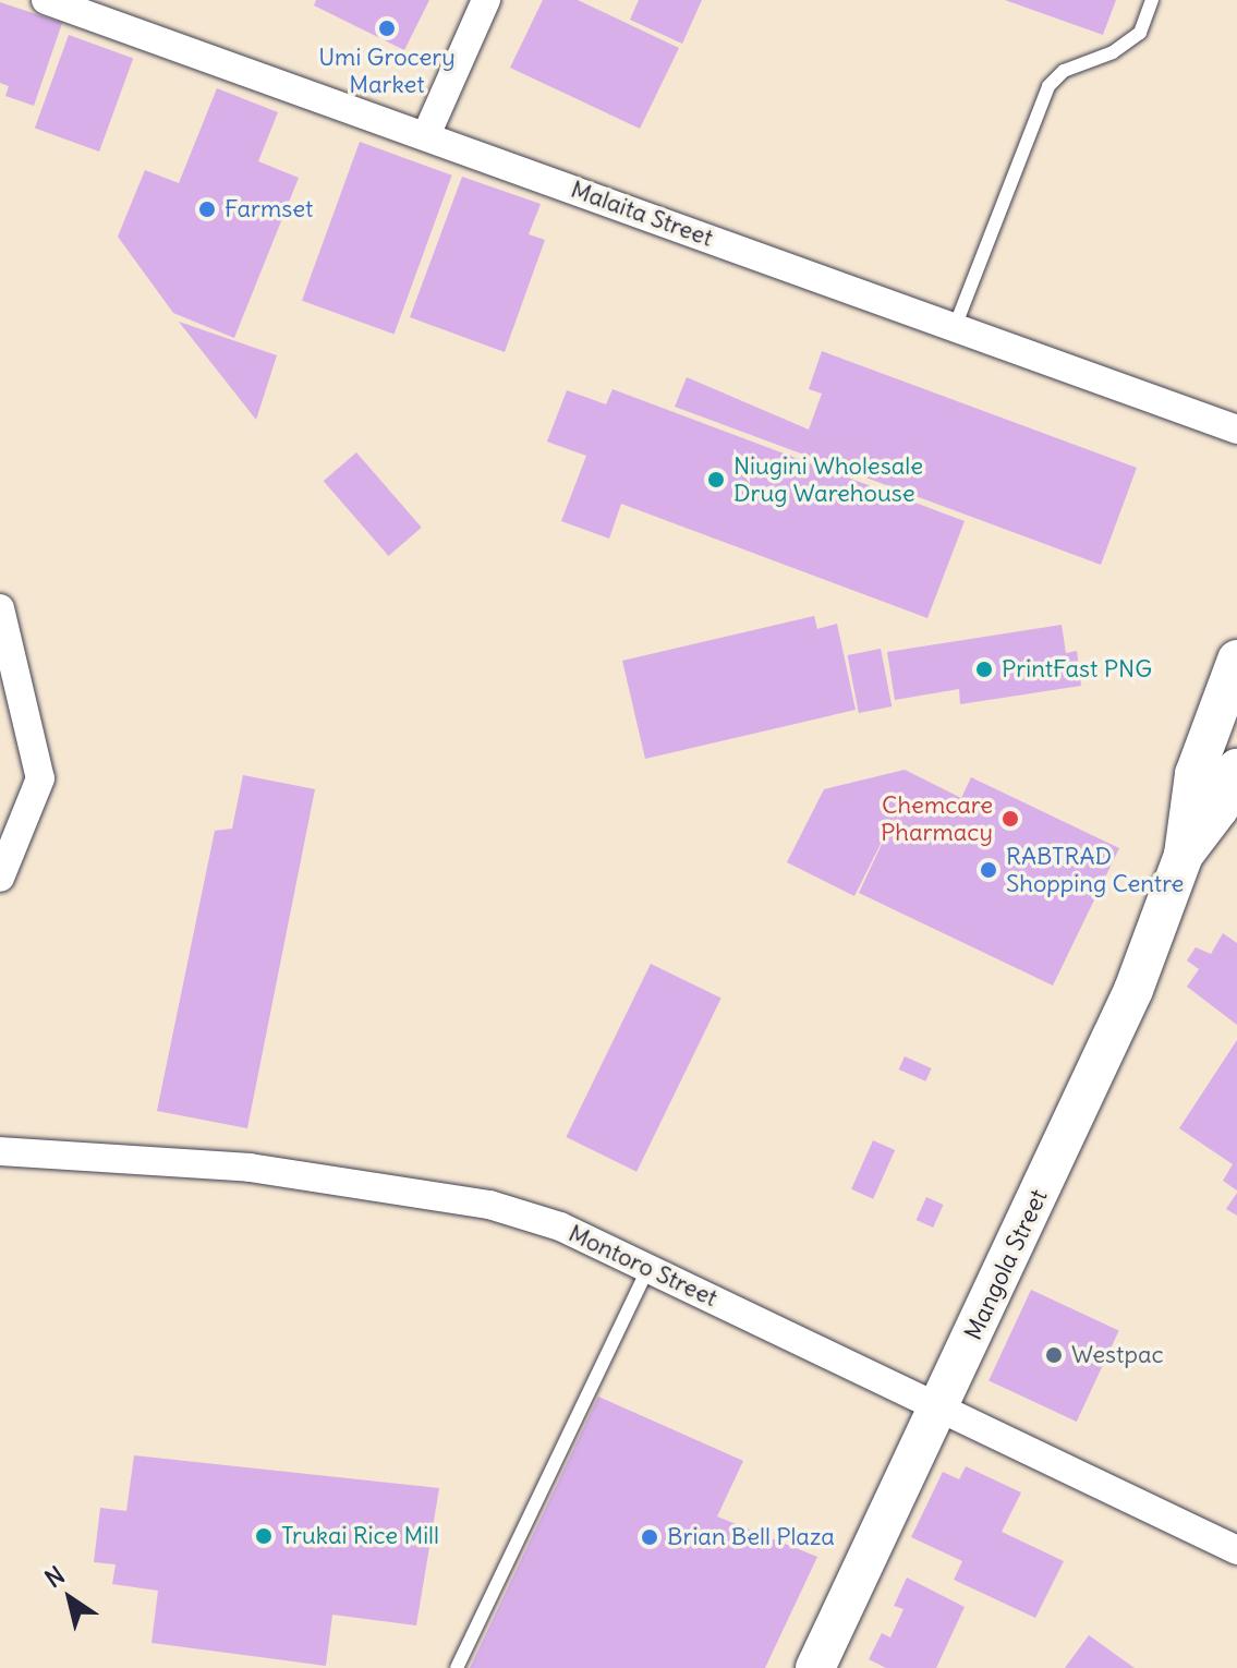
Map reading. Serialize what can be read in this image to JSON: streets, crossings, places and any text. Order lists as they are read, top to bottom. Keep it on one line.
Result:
{"streets":{"main road":["Mangola Street"],"street":["Malaita Street","Montoro Street"]},"crossings":[["Mangola Street","Montoro Street"]],"places":["Umi Grocery Market","Farmset","Niugini Wholesale Drug Warehouse","PrintFast PNG","Chemcare Pharmacy","RABTRAD Shopping Centre","Westpac","Trukai Rice Mill","Brian Bell Plaza"],"north":"top left"}
